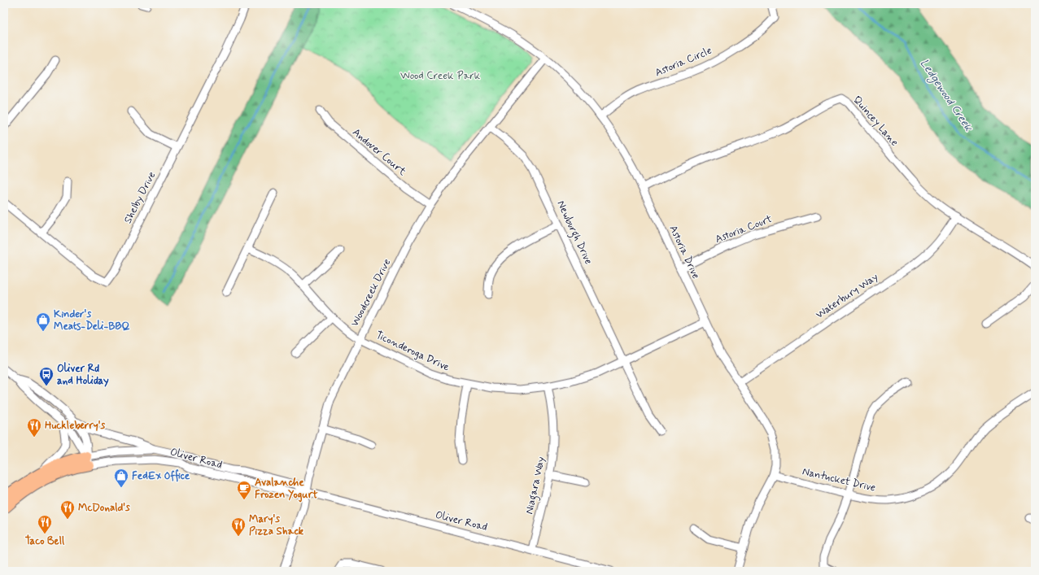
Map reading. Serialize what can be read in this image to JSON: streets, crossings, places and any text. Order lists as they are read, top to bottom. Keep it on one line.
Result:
{"streets":{"street":["Astoria Circle","Quincey Lane","Andover Court","Shelby Drive","Astoria Court","Newburgh Drive","Astoria Drive","Woodcreek Drive","Waterbury Way","Ticonderoga Drive","Oliver Road","Nantucket Drive","Niagara Way"]},"crossings":[["Astoria Circle","Astoria Drive"],["Quincey Lane","Astoria Drive"],["Quincey Lane","Waterbury Way"],["Andover Court","Woodcreek Drive"],["Astoria Court","Astoria Drive"],["Newburgh Drive","Woodcreek Drive"],["Newburgh Drive","Ticonderoga Drive"],["Astoria Drive","Woodcreek Drive"],["Astoria Drive","Waterbury Way"],["Astoria Drive","Ticonderoga Drive"],["Astoria Drive","Nantucket Drive"],["Woodcreek Drive","Ticonderoga Drive"],["Woodcreek Drive","Oliver Road"],["Ticonderoga Drive","Niagara Way"],["Oliver Road","Niagara Way"]],"water":["Ledgewood Creek"],"parks":["Wood Creek Park"],"places":{"shop":["Kinder's Meats-Deli-BBQ","FedEx Office"],"bus stop":["Oliver Rd and Holiday"],"restaurant":["Huckleberry's","McDonald's","Taco Bell","Mary's Pizza Shack"],"cafe":["Avalanche Frozen Yogurt"]}}
